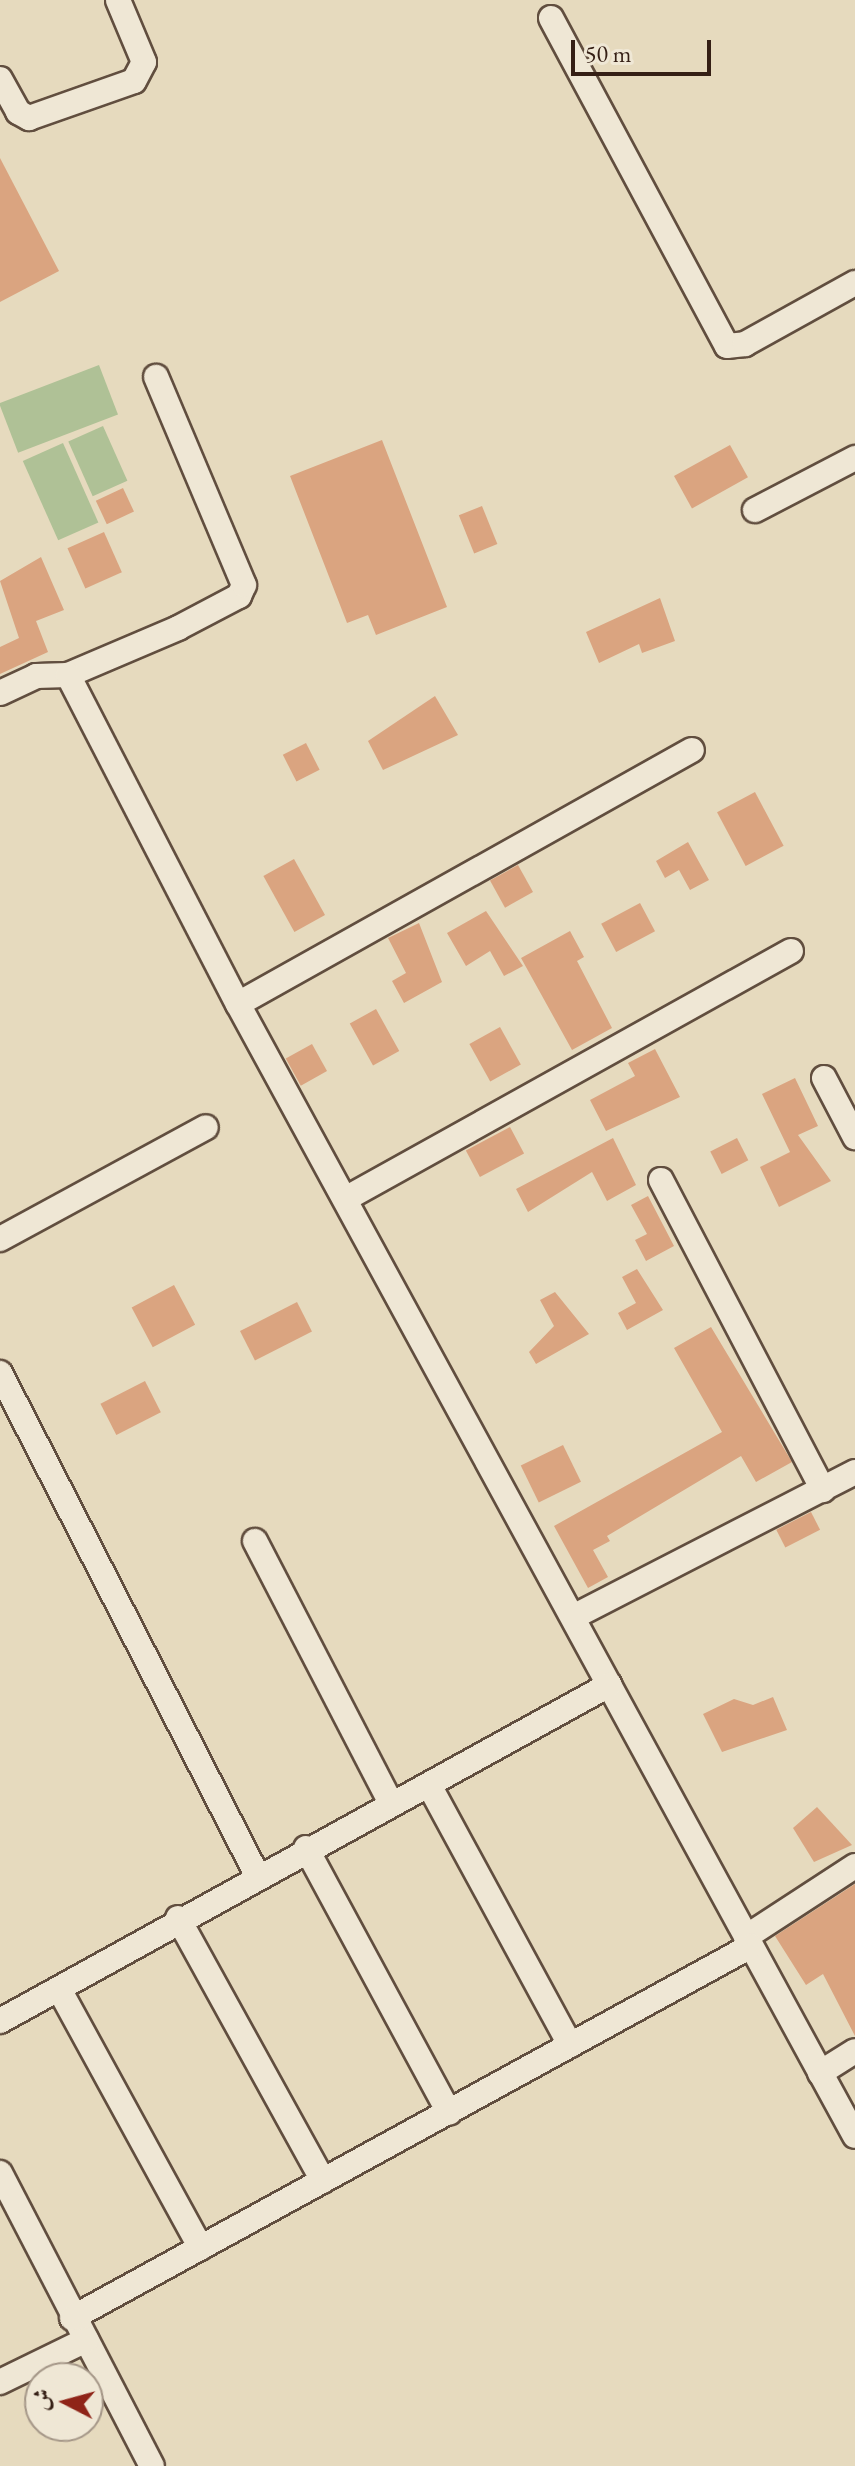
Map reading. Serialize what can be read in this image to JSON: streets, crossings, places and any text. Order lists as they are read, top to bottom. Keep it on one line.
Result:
{"scale_bar":"50 m","north":"left"}
